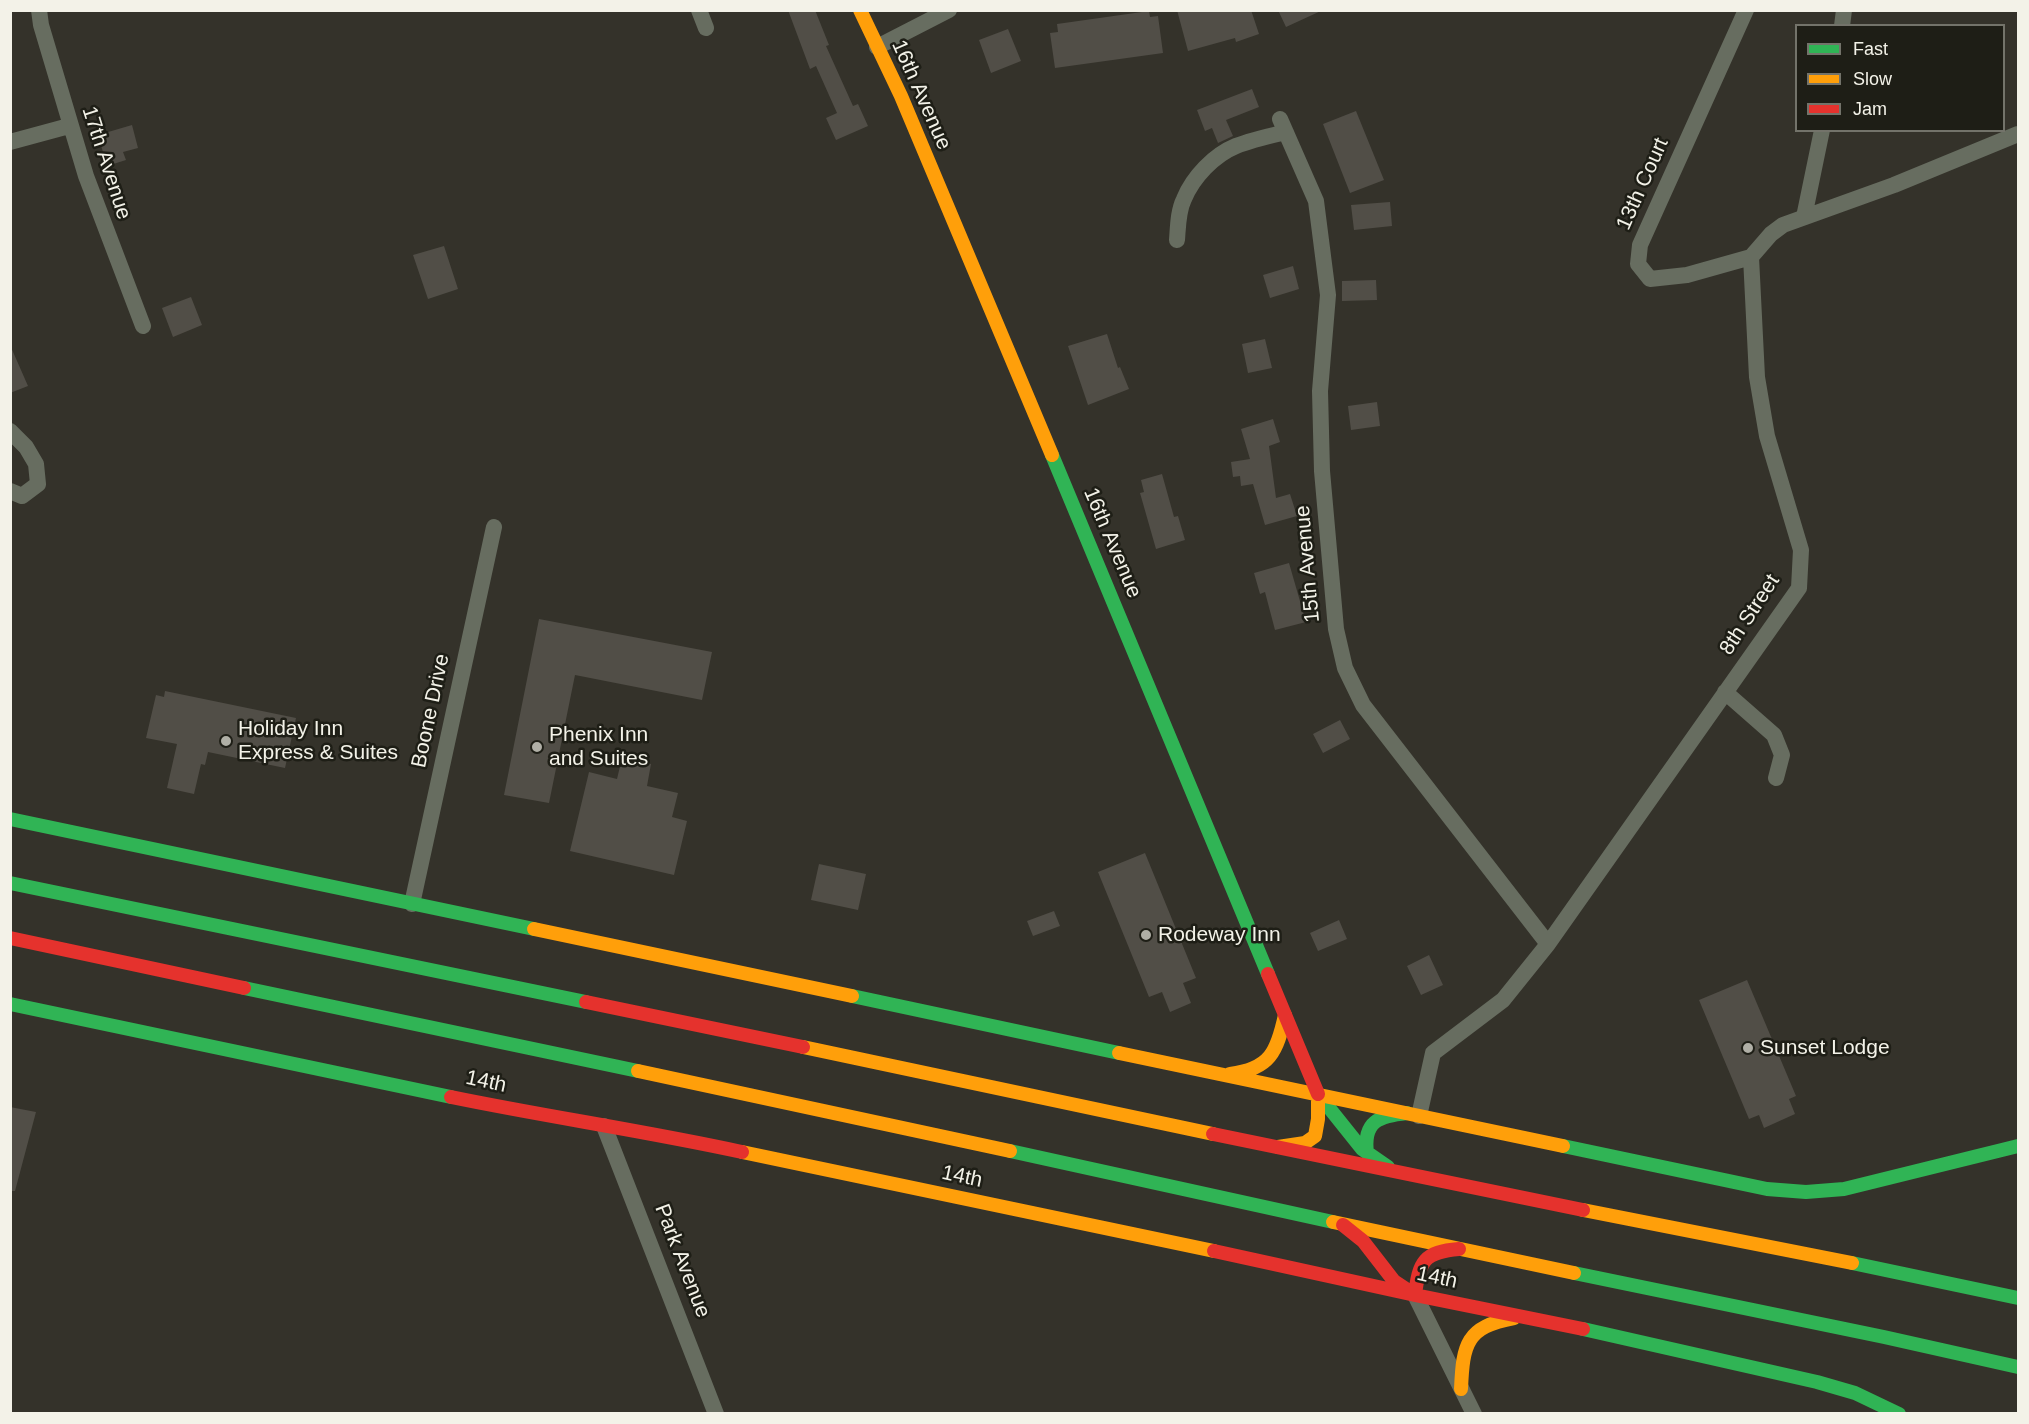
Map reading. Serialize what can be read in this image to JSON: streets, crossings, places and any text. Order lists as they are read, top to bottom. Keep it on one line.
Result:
{"streets":{"main road":["16th Avenue","14th"],"street":["17th Avenue","13th Court","15th Avenue","8th Street","Boone Drive","Park Avenue"]},"crossings":[["13th Court","8th Street"],["15th Avenue","8th Street"],["14th","Park Avenue"]],"places":["Holiday Inn Express & Suites","Phenix Inn and Suites","Rodeway Inn","Sunset Lodge"],"legend":["Fast","Slow","Jam"]}
